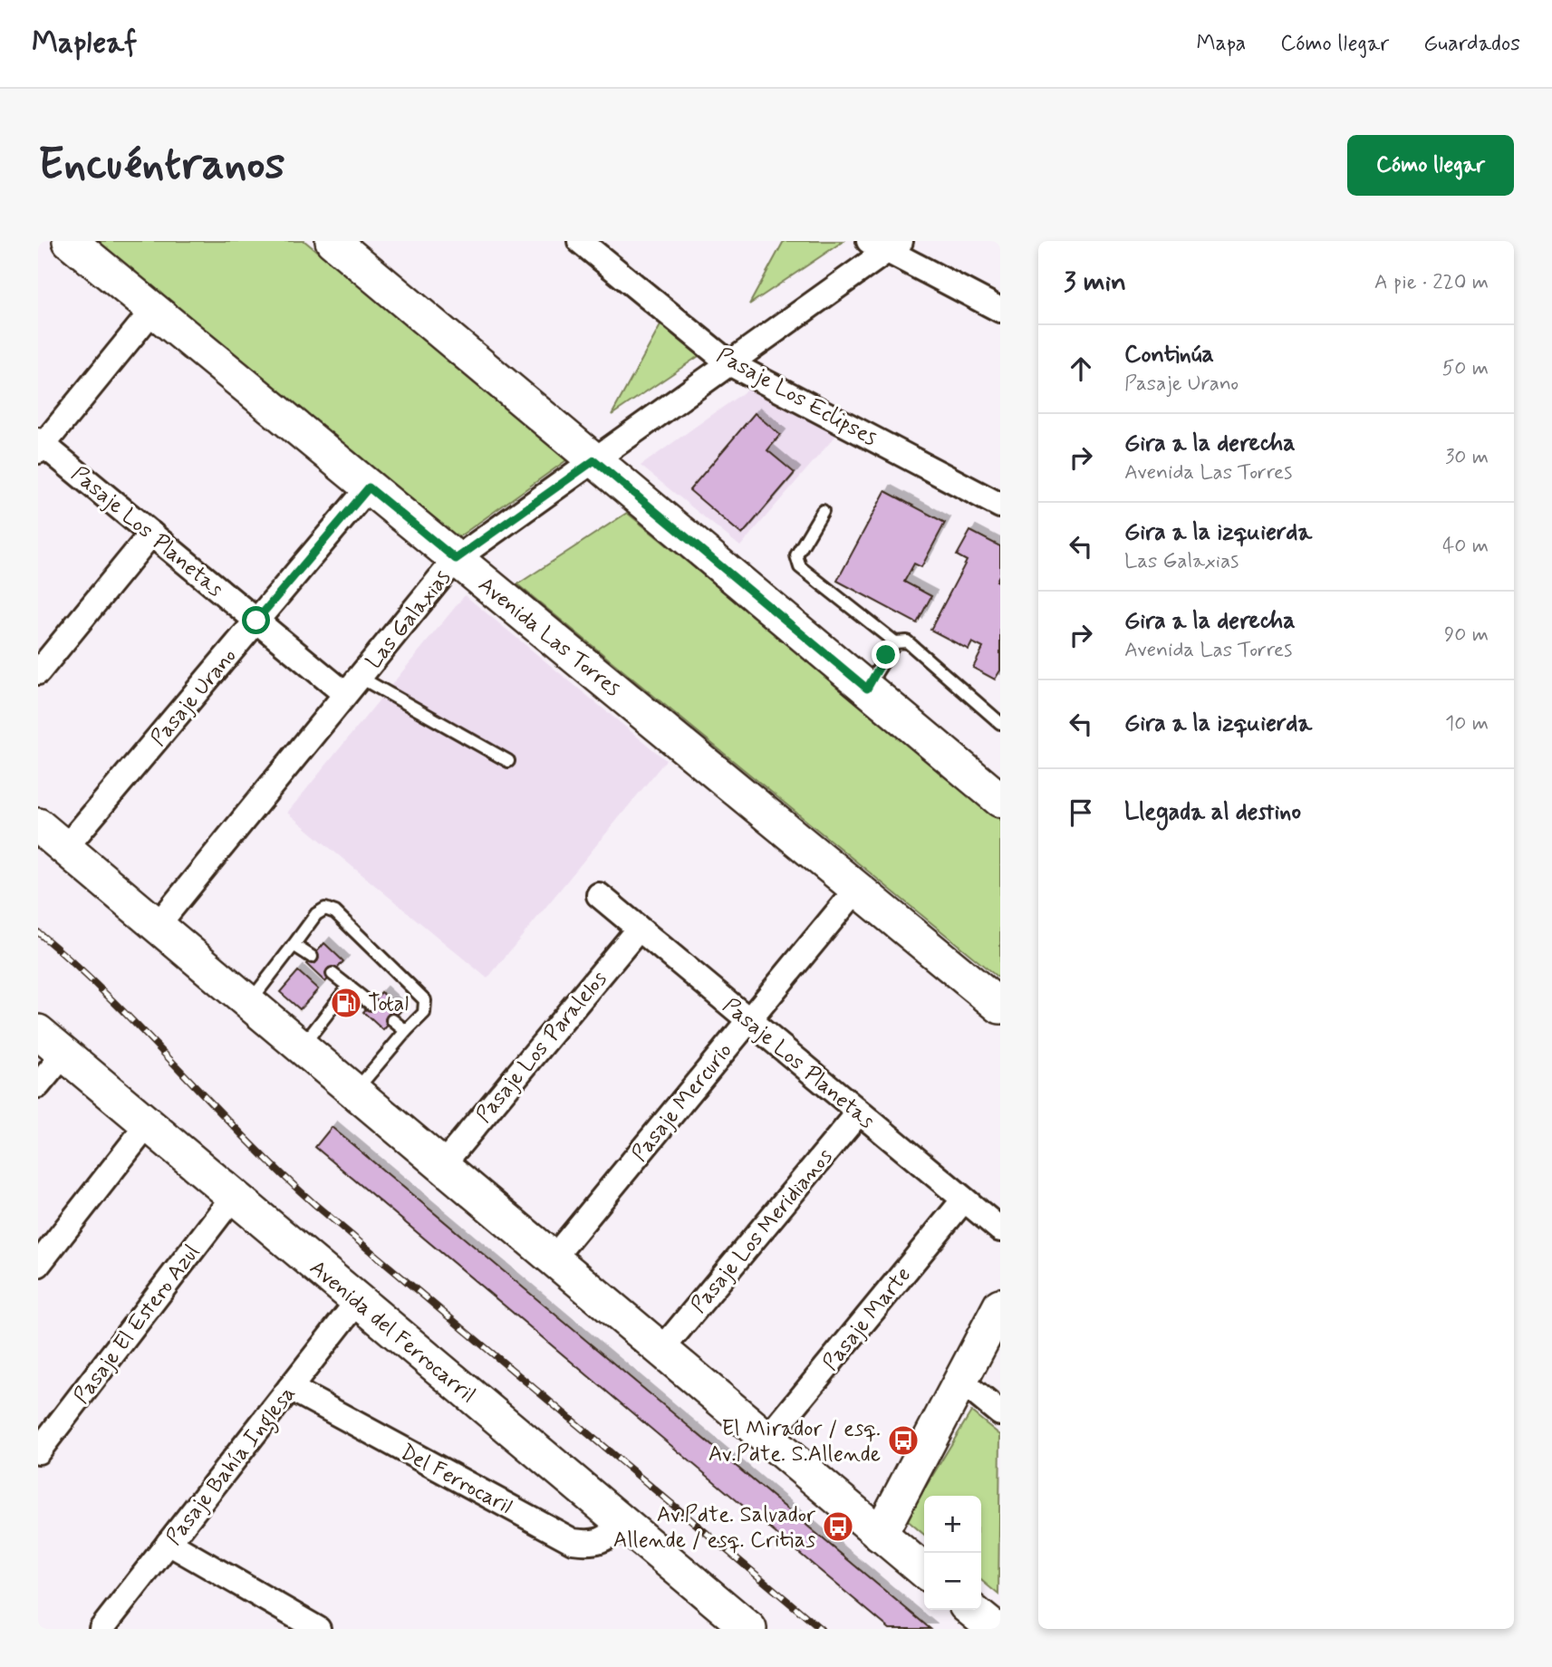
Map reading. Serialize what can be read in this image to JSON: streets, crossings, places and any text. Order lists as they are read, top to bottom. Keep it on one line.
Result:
{"streets":{"street":["Pasaje Los Eclipses","Pasaje Los Planetas","Las Galaxias","Avenida Las Torres","Pasaje Urano","Pasaje Los Paralelos","Pasaje Mercurio","Pasaje Los Meridianos","Pasaje Marte","Pasaje El Estero Azul","Avenida del Ferrocarril","Pasaje Bahía Inglesa","Del Ferrocaril"]},"crossings":[["Pasaje Los Eclipses","Las Galaxias"],["Pasaje Los Planetas","Las Galaxias"],["Pasaje Los Planetas","Pasaje Urano"],["Pasaje Los Planetas","Pasaje Los Paralelos"],["Pasaje Los Planetas","Pasaje Mercurio"],["Pasaje Los Planetas","Pasaje Los Meridianos"],["Pasaje Los Planetas","Pasaje Marte"],["Las Galaxias","Avenida Las Torres"],["Avenida Las Torres","Pasaje Urano"],["Avenida Las Torres","Pasaje Mercurio"],["Pasaje El Estero Azul","Avenida del Ferrocarril"],["Avenida del Ferrocarril","Pasaje Bahía Inglesa"],["Avenida del Ferrocarril","Del Ferrocaril"],["Pasaje Bahía Inglesa","Del Ferrocaril"]],"places":{"fuel station":["Total"],"bus stop":["El Mirador / esq. Av.Pdte. S.Allende","Av.Pdte. Salvador Allende / esq. Critias"]},"page":{"header":"Mapleaf","nav":["Mapa","Cómo llegar","Guardados"],"buttons":"Cómo llegar","title":"Encuéntranos","heading":["3 min","A pie · 220 m"],"list":[["Continúa","Pasaje Urano","50 m"],["Gira a la derecha","Avenida Las Torres","30 m"],["Gira a la izquierda","Las Galaxias","40 m"],["Gira a la derecha","Avenida Las Torres","90 m"],["Gira a la izquierda","10 m"],"Llegada al destino"],"map_buttons":["+","−"]}}
